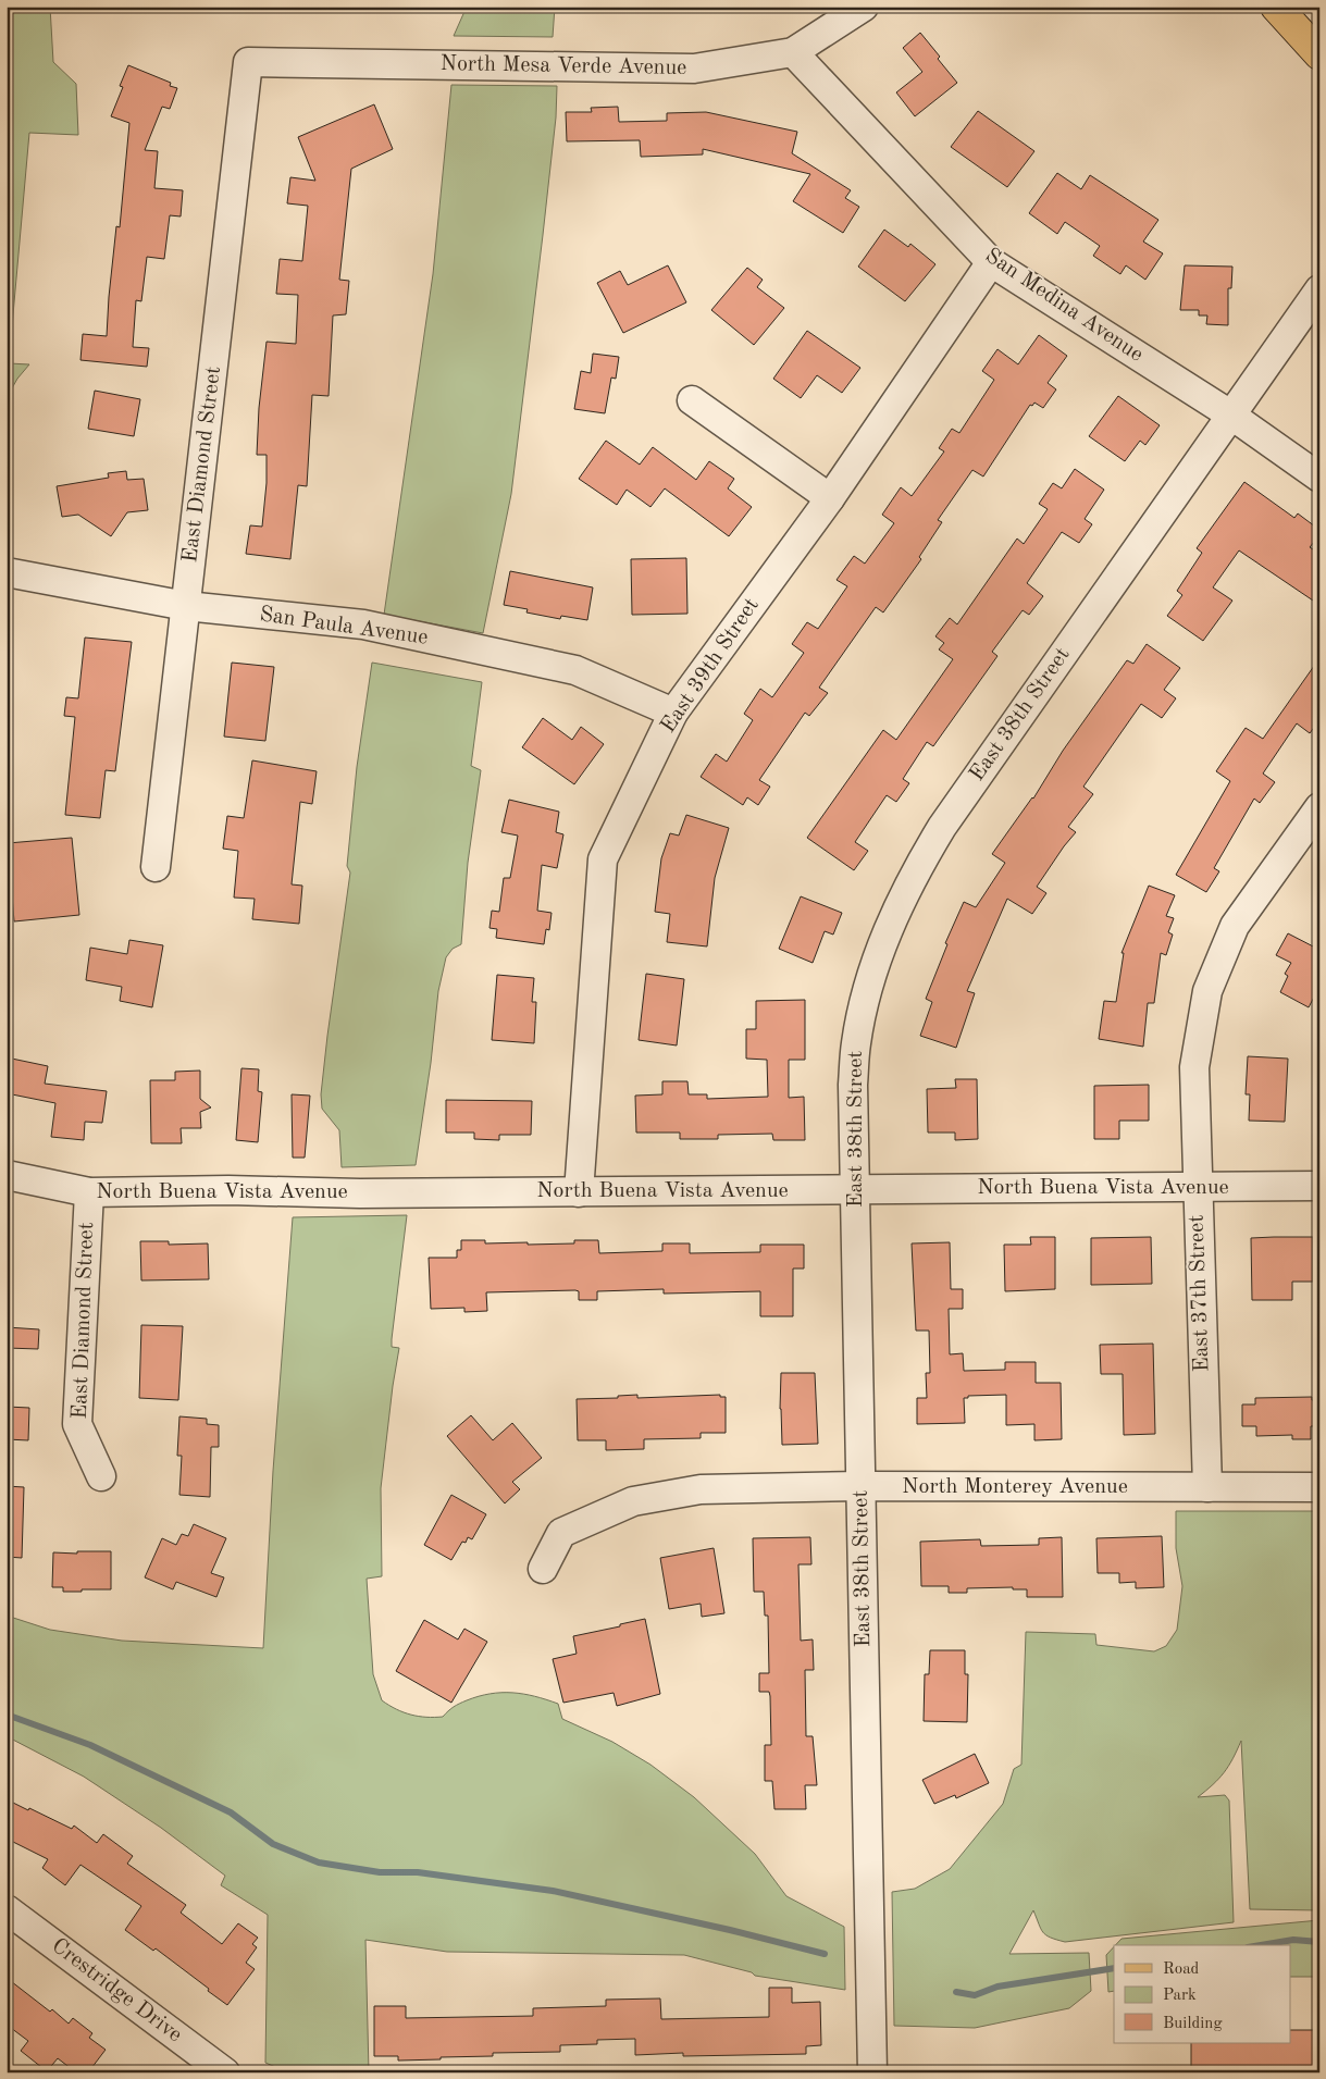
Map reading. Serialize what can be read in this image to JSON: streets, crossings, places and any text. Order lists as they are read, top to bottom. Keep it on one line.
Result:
{"streets":{"street":["North Mesa Verde Avenue","San Medina Avenue","East Diamond Street","San Paula Avenue","East 39th Street","East 38th Street","North Buena Vista Avenue","East 37th Street","North Monterey Avenue","Crestridge Drive"]},"crossings":[["North Mesa Verde Avenue","San Medina Avenue"],["North Mesa Verde Avenue","East Diamond Street"],["San Medina Avenue","East 39th Street"],["San Medina Avenue","East 38th Street"],["East Diamond Street","San Paula Avenue"],["East Diamond Street","North Buena Vista Avenue"],["San Paula Avenue","East 39th Street"],["East 39th Street","North Buena Vista Avenue"],["East 38th Street","North Buena Vista Avenue"],["East 38th Street","North Monterey Avenue"],["North Buena Vista Avenue","East 37th Street"],["East 37th Street","North Monterey Avenue"]],"legend":["Road","Park","Building"]}
